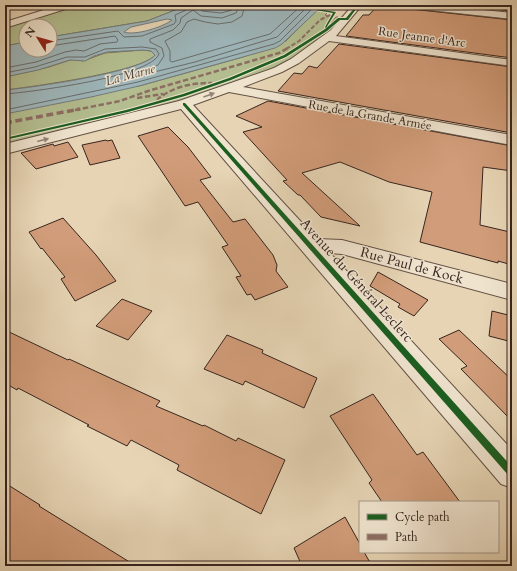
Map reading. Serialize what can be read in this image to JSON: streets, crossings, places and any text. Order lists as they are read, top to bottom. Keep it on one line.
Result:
{"streets":{"street":["Rue Jeanne d'Arc","Rue de la Grande Armée","Rue Paul de Kock","Avenue du Général Leclerc"]},"crossings":[["Rue Paul de Kock","Avenue du Général Leclerc"]],"water":["La Marne"],"legend":["Cycle path","Path"],"north":"top left"}
